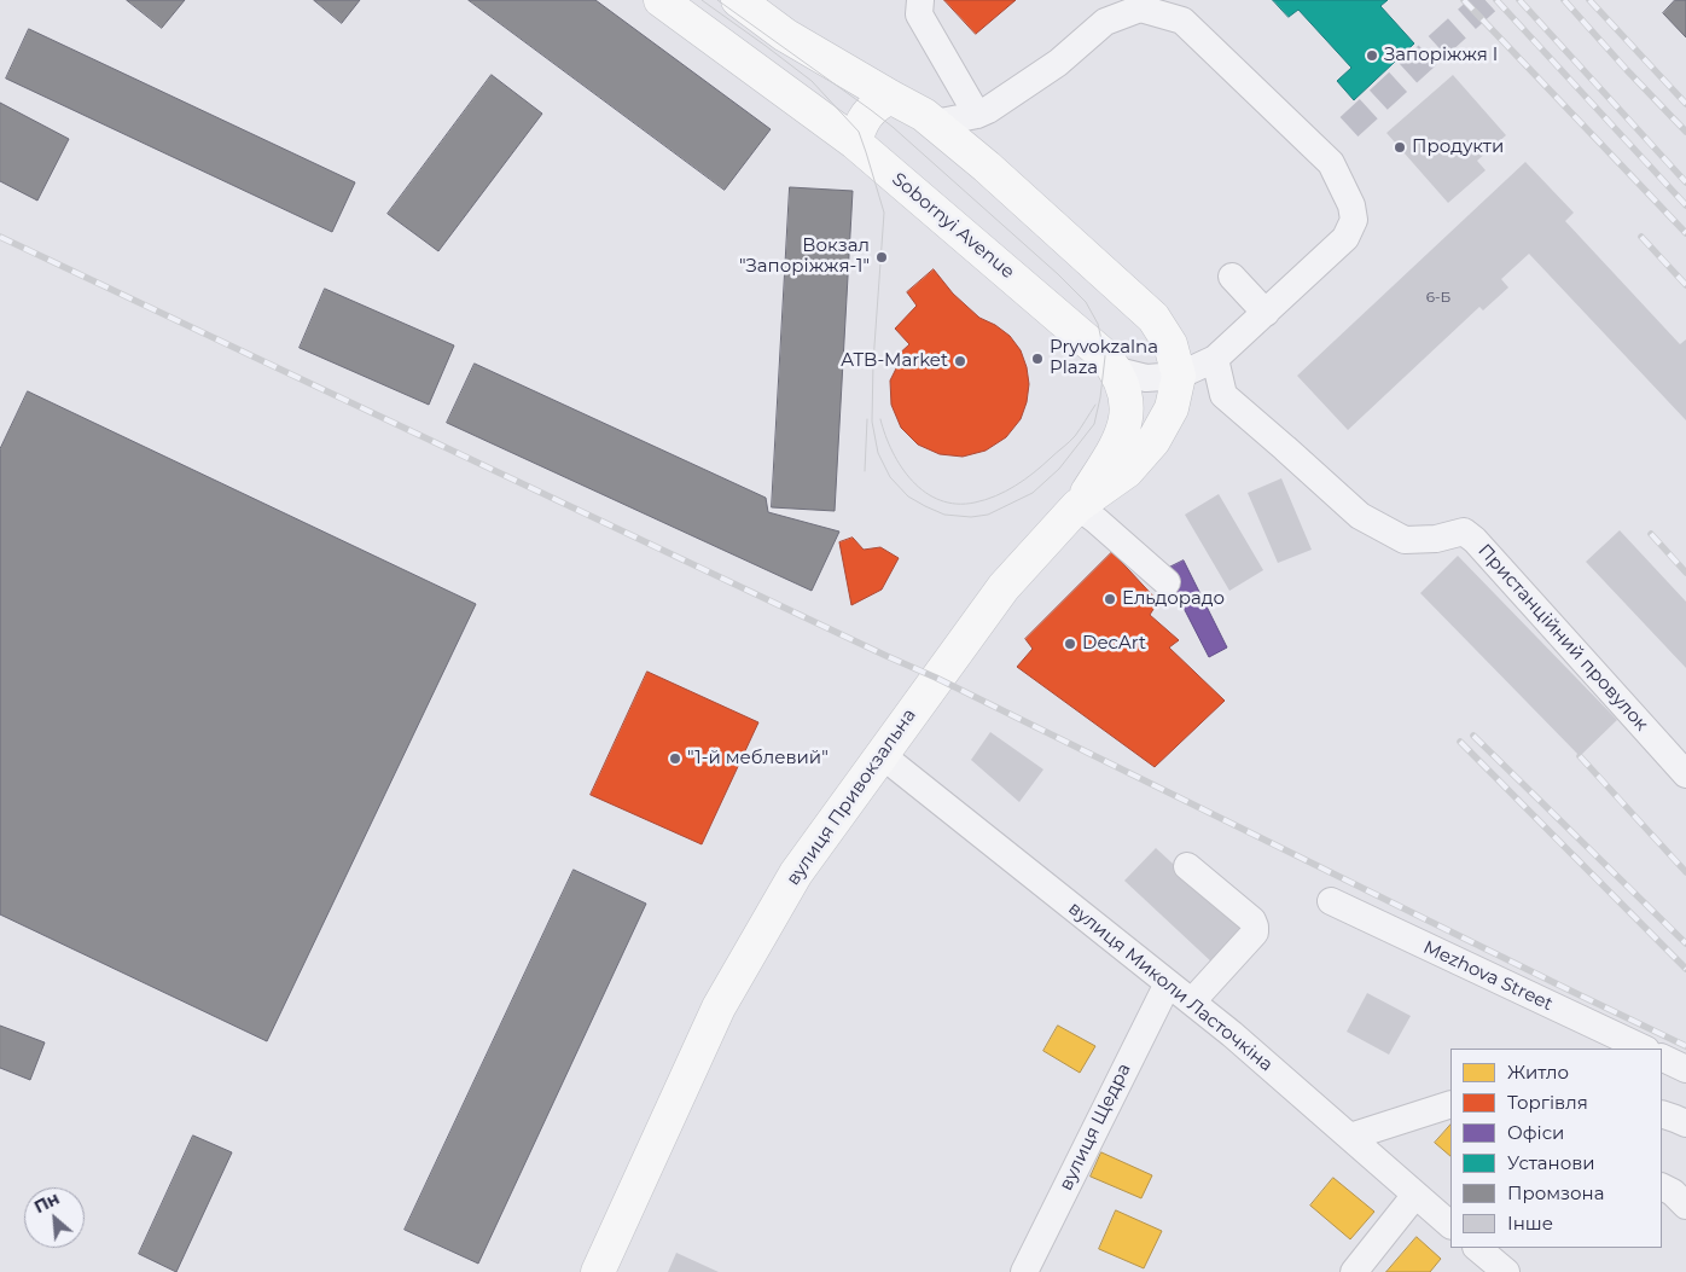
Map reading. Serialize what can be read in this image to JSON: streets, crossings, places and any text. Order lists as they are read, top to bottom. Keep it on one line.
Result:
{"streets":{"main road":["Sobornyi Avenue","вулиця Привокзальна"],"street":["Пристанційний провулок","Mezhova Street","вулиця Миколи Ласточкіна","вулиця Щедра"]},"crossings":[["Sobornyi Avenue","вулиця Привокзальна"],["вулиця Привокзальна","вулиця Миколи Ласточкіна"],["вулиця Миколи Ласточкіна","вулиця Щедра"]],"places":["Запорiжжя I","Продукти","Вокзал \"Запоріжжя-1\"","Pryvokzalna Plaza","ATB-Market","Ельдорадо","DecArt","\"1-й меблевий\""],"house_numbers":["6-Б"],"legend":["Житло","Торгівля","Офіси","Установи","Промзона","Інше"],"north":"top left"}
